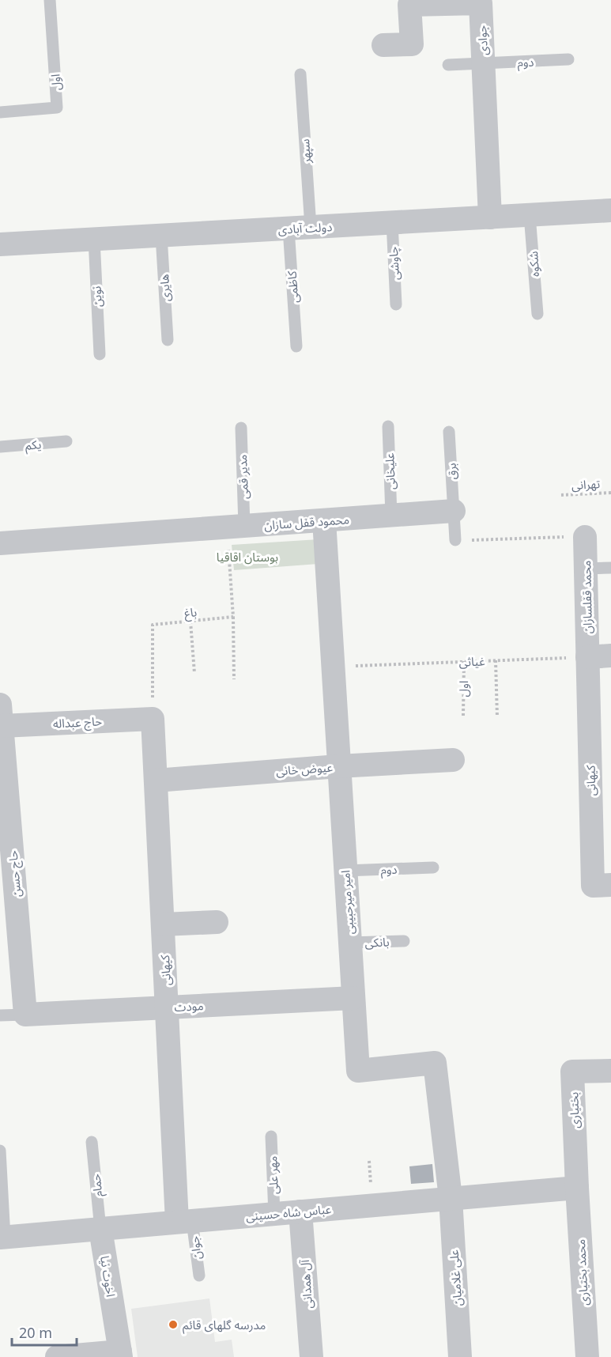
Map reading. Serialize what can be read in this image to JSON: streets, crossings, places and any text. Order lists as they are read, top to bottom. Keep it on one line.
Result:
{"streets":{"street":["جوادی","دولت آبادی","محمود قفل سازان","محمد قفلسازان","حاج عبداله","عیوض خانی","کیهانی","حاج حسن","امیر میرحبیبی","مودت","بختیاری","عباس شاه حسینی","محمد بختیاری","اخوت نیا","علی غلامیان","آل همدانی"],"lane":["دوم","اول","سپهر","چاوشی","شکوه","کاظمی","هایری","نوین","یکم","علیخانی","برق","مدیر قمی","بانکی","مهر علی","حمام","جوان"],"path":["تهرانی","باغ","غیاثی"]},"crossings":[["جوادی","دوم"],["جوادی","دولت آبادی"],["دوم","امیر میرحبیبی"],["اول","غیاثی"],["سپهر","دولت آبادی"],["سپهر","کاظمی"],["دولت آبادی","چاوشی"],["دولت آبادی","شکوه"],["دولت آبادی","کاظمی"],["دولت آبادی","هایری"],["دولت آبادی","نوین"],["علیخانی","محمود قفل سازان"],["برق","محمود قفل سازان"],["مدیر قمی","محمود قفل سازان"],["محمود قفل سازان","امیر میرحبیبی"],["محمد قفلسازان","غیاثی"],["محمد قفلسازان","کیهانی"],["باغ","حاج عبداله"],["باغ","کیهانی"],["غیاثی","کیهانی"],["غیاثی","امیر میرحبیبی"],["حاج عبداله","کیهانی"],["حاج عبداله","حاج حسن"],["عیوض خانی","کیهانی"],["عیوض خانی","امیر میرحبیبی"],["کیهانی","مودت"],["کیهانی","عباس شاه حسینی"],["کیهانی","جوان"],["حاج حسن","مودت"],["امیر میرحبیبی","بانکی"],["امیر میرحبیبی","مودت"],["امیر میرحبیبی","عباس شاه حسینی"],["امیر میرحبیبی","علی غلامیان"],["بختیاری","عباس شاه حسینی"],["بختیاری","محمد بختیاری"],["مهر علی","عباس شاه حسینی"],["حمام","عباس شاه حسینی"],["حمام","اخوت نیا"],["عباس شاه حسینی","جوان"],["عباس شاه حسینی","محمد بختیاری"],["عباس شاه حسینی","اخوت نیا"],["عباس شاه حسینی","علی غلامیان"],["عباس شاه حسینی","آل همدانی"]],"parks":["بوستان اقاقیا"],"places":["مدرسه گلهای قائم"],"scale_bar":"20 m"}
